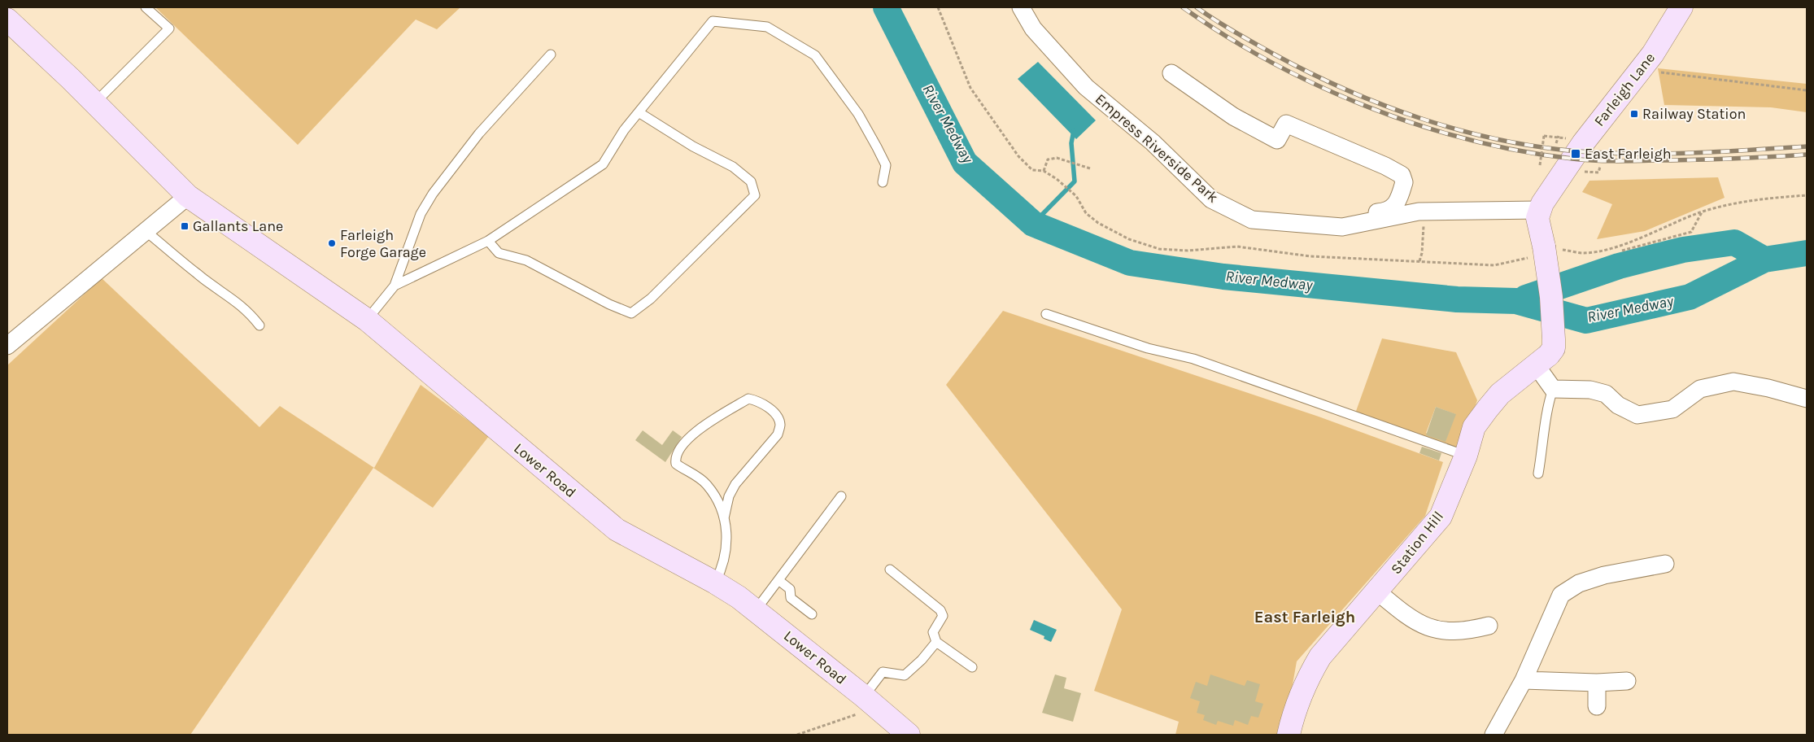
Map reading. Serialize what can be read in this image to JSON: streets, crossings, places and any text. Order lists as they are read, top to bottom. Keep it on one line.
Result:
{"streets":{"main road":["Farleigh Lane","Lower Road","Station Hill"],"street":["Empress Riverside Park"]},"crossings":[["Farleigh Lane","Empress Riverside Park"]],"districts":["East Farleigh"],"water":["River Medway"],"places":{"transit":["Railway Station","East Farleigh","Gallants Lane"],"other":["Farleigh Forge Garage"]}}
